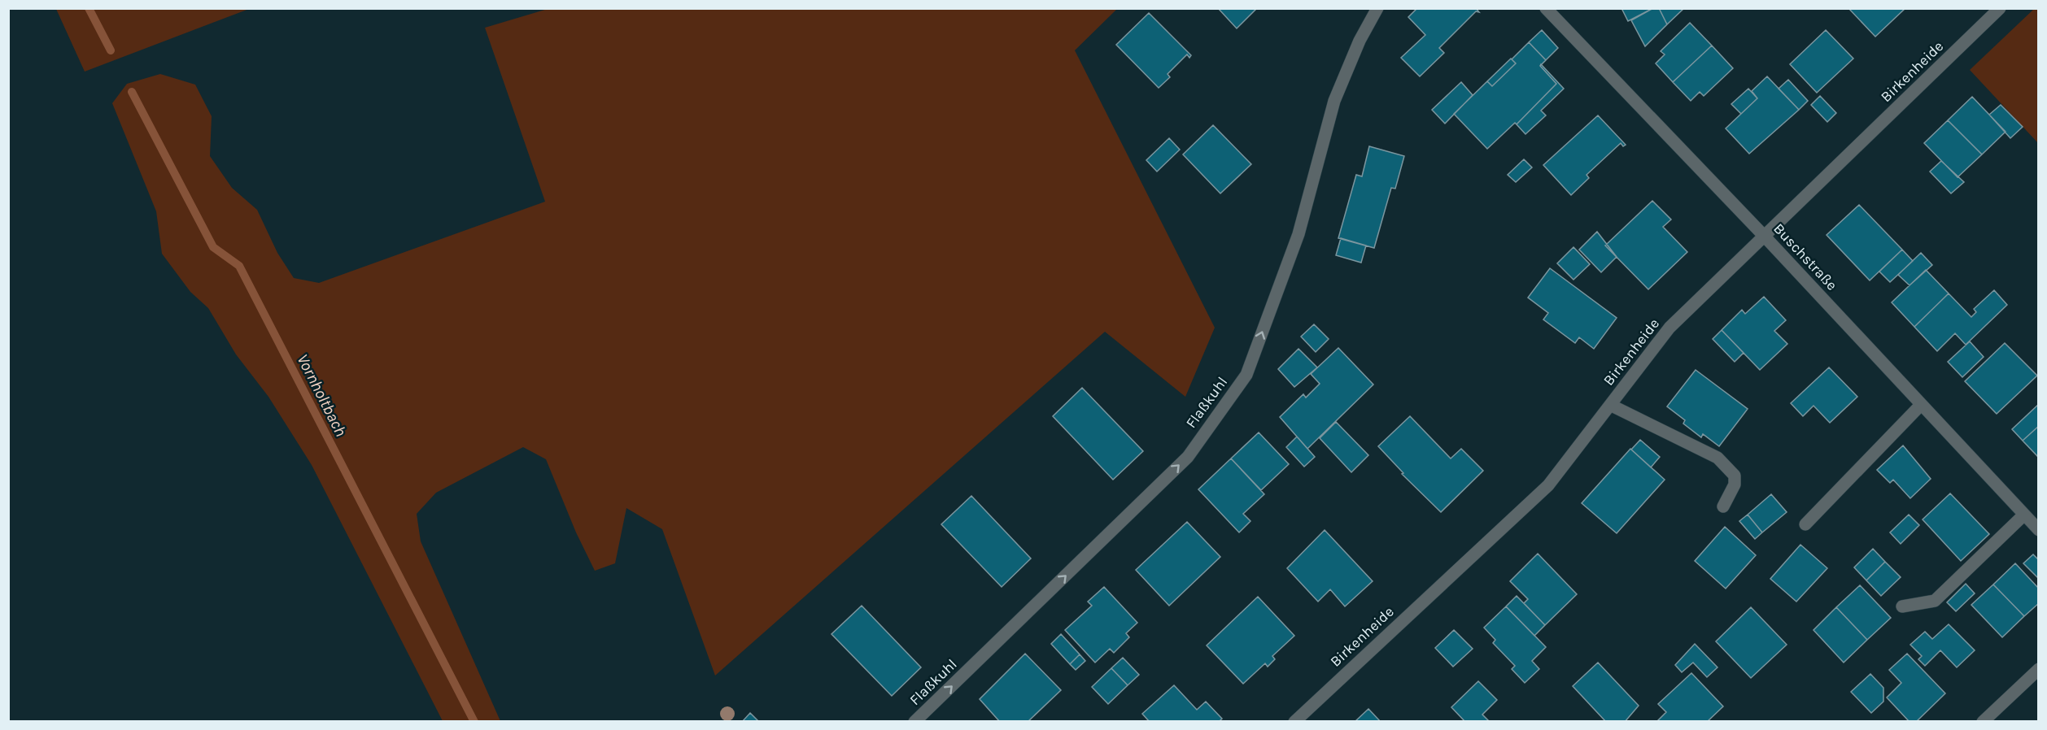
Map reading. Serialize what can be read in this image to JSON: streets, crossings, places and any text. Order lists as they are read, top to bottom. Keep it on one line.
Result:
{"streets":{"street":["Birkenheide","Buschstraße","Flaßkuhl"]},"crossings":[["Birkenheide","Buschstraße"]],"one_way":["Flaßkuhl"],"water":["Vornholtbach"]}
